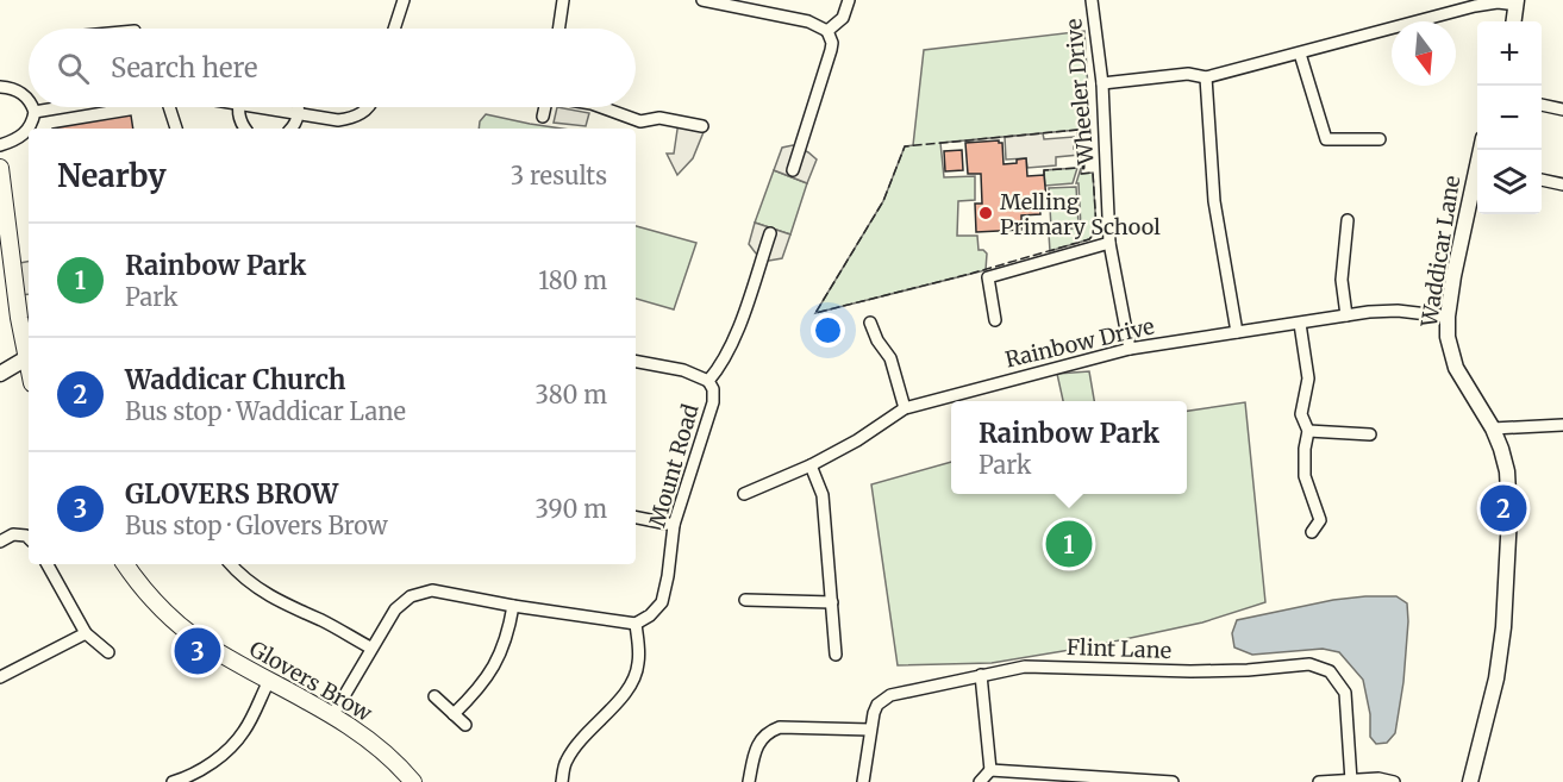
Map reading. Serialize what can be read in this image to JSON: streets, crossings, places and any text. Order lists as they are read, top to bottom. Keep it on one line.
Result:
{"streets":{"main road":["Glovers Brow"],"street":["Wheeler Drive","Waddicar Lane","Rainbow Drive","Mount Road","Flint Lane"]},"crossings":[["Wheeler Drive","Rainbow Drive"],["Waddicar Lane","Rainbow Drive"]],"places":["Melling Primary School"],"north":"bottom","page":{"map_buttons":["+","−"],"search":"Search here","heading":["Nearby","3 results"],"list":[{"mark":"1","name":"Rainbow Park","note":"Park","value":"180 m"},{"mark":"2","name":"Waddicar Church","note":"Bus stop · Waddicar Lane","value":"380 m"},{"mark":"3","name":"GLOVERS BROW","note":"Bus stop · Glovers Brow","value":"390 m"}],"popup":["Rainbow Park","Park"],"pins":["2","1","3"]}}
